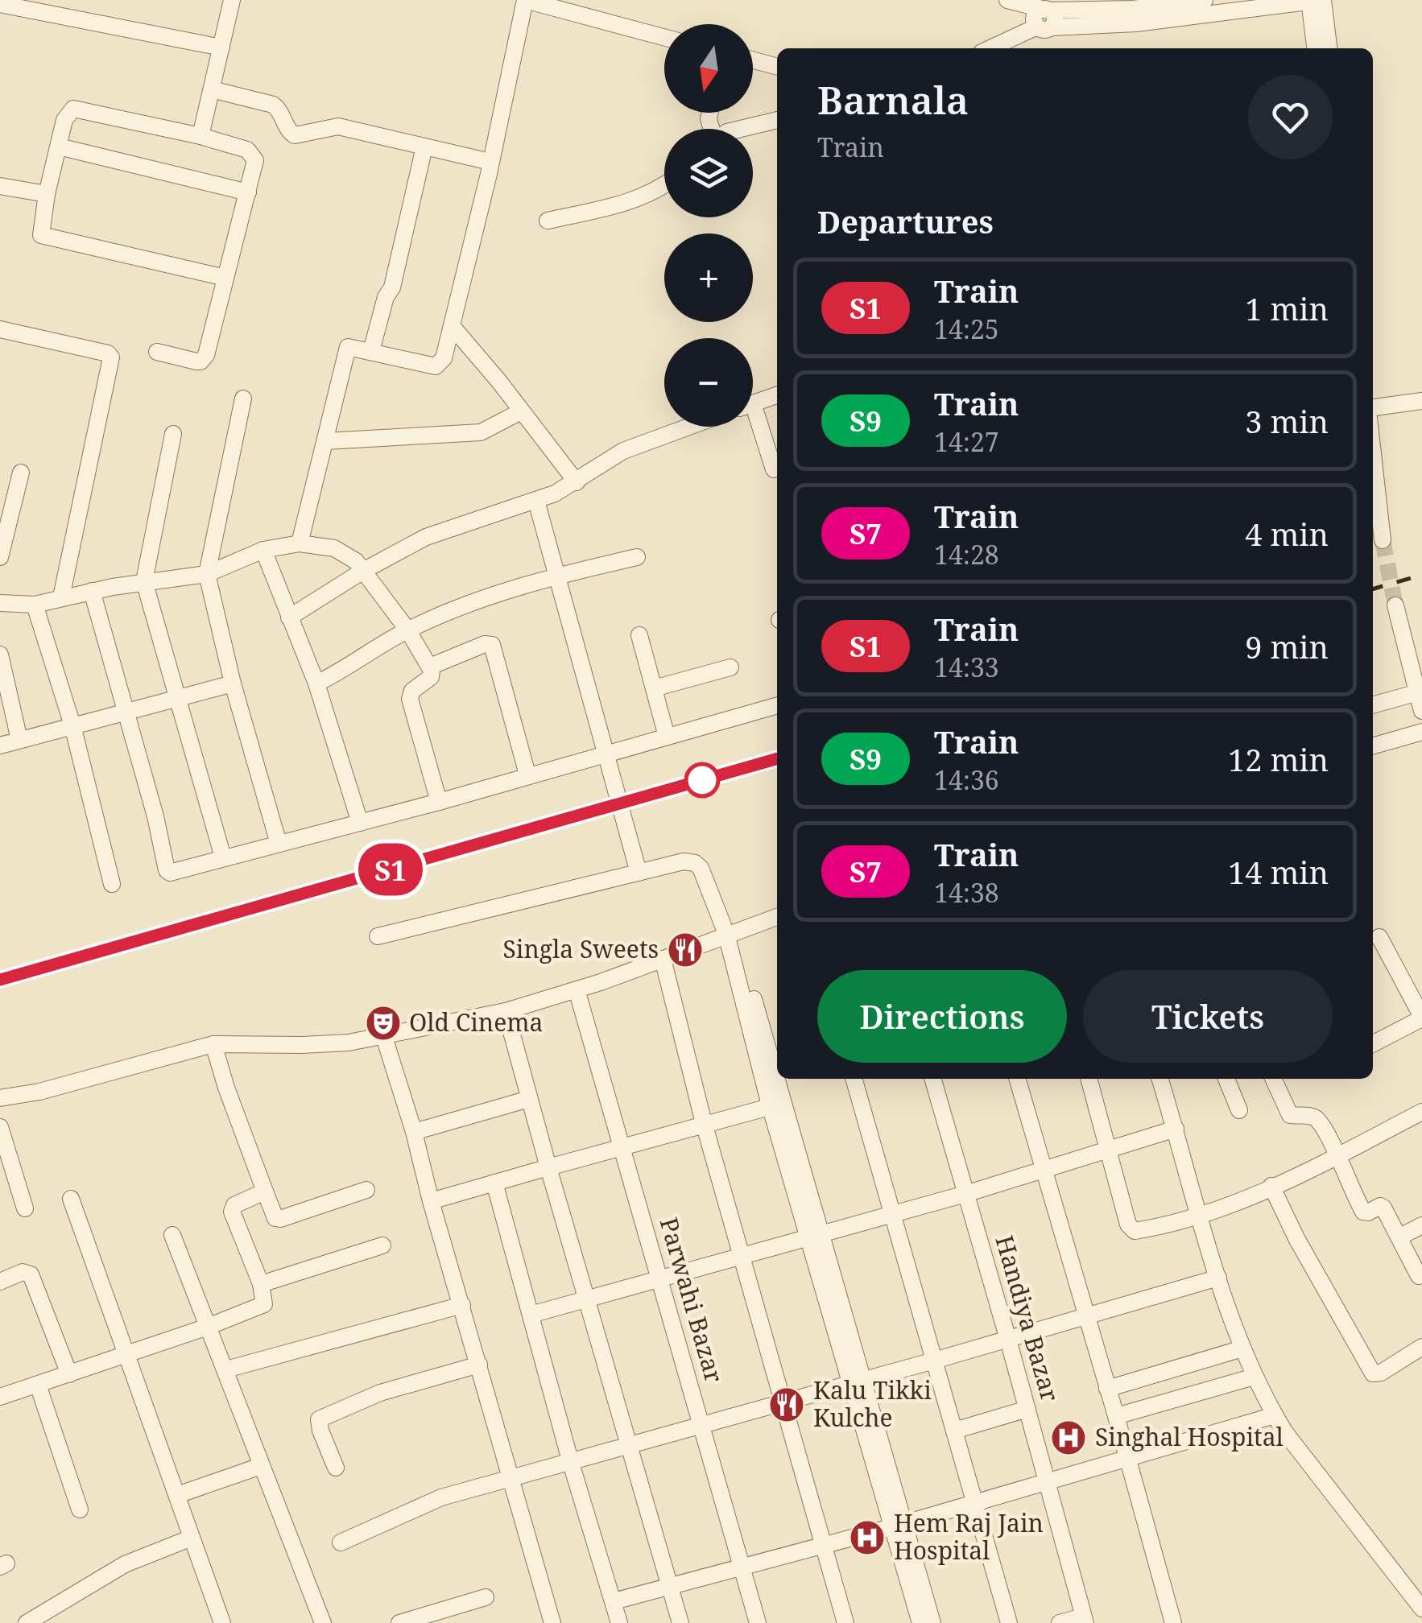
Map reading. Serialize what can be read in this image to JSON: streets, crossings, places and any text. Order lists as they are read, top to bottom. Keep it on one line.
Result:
{"streets":{"street":["Parwahi Bazar","Handiya Bazar"]},"places":{"restaurant":["Singla Sweets","Kalu Tikki Kulche"],"theatre":["Old Cinema"],"hospital":["Singhal Hospital","Hem Raj Jain Hospital"]},"north":"bottom","page":{"on_map":"S1","map_buttons":["+","−"],"heading":[["Barnala","Train"],"Departures"],"list":[{"mark":"S1","name":"Train","note":"14:25","value":"1 min"},{"mark":"S9","name":"Train","note":"14:27","value":"3 min"},{"mark":"S7","name":"Train","note":"14:28","value":"4 min"},{"mark":"S1","name":"Train","note":"14:33","value":"9 min"},{"mark":"S9","name":"Train","note":"14:36","value":"12 min"},{"mark":"S7","name":"Train","note":"14:38","value":"14 min"}],"buttons":["Directions","Tickets"]}}
